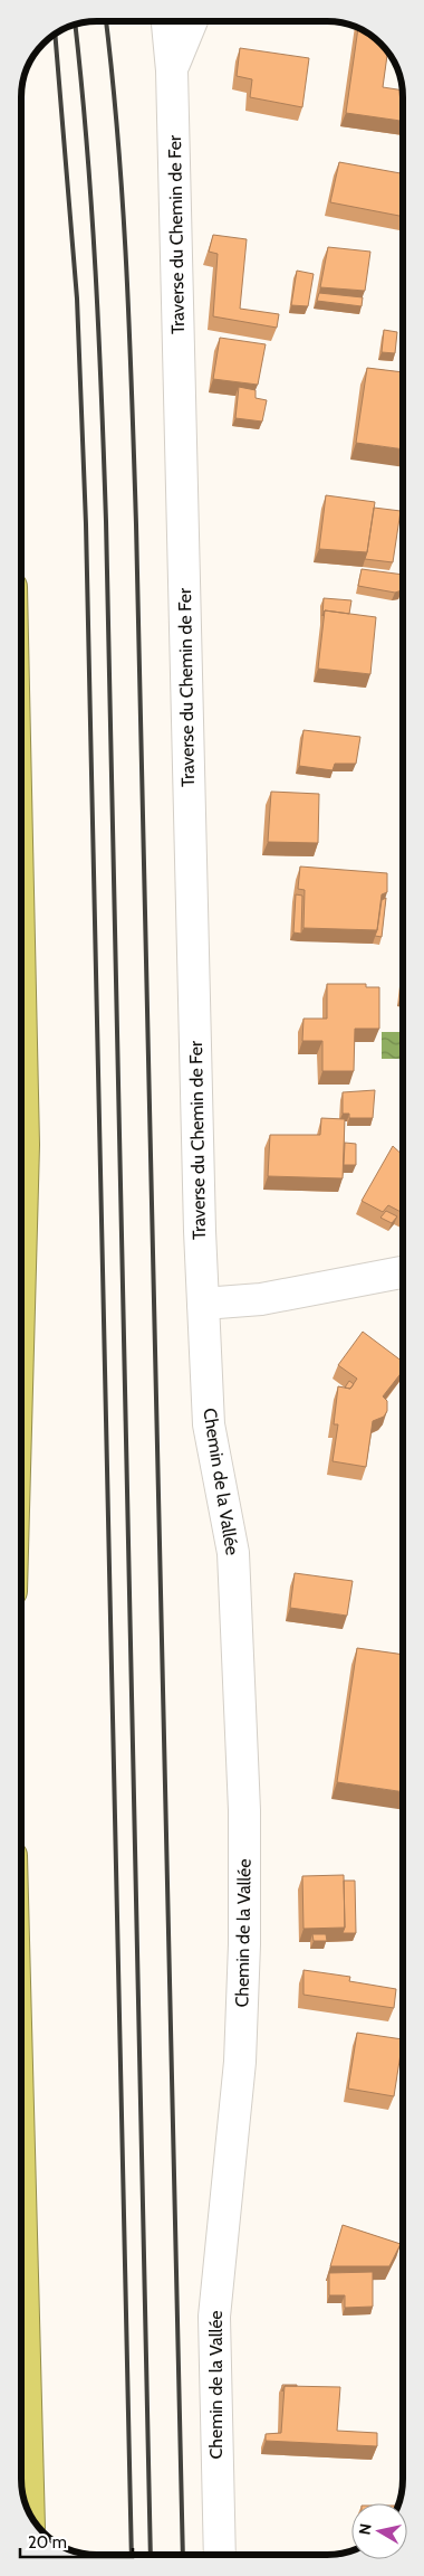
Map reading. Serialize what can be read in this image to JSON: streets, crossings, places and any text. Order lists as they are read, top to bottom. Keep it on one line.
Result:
{"streets":{"street":["Traverse du Chemin de Fer","Chemin de la Vallée"]},"crossings":[["Traverse du Chemin de Fer","Chemin de la Vallée"]],"scale_bar":"20 m","north":"left"}
